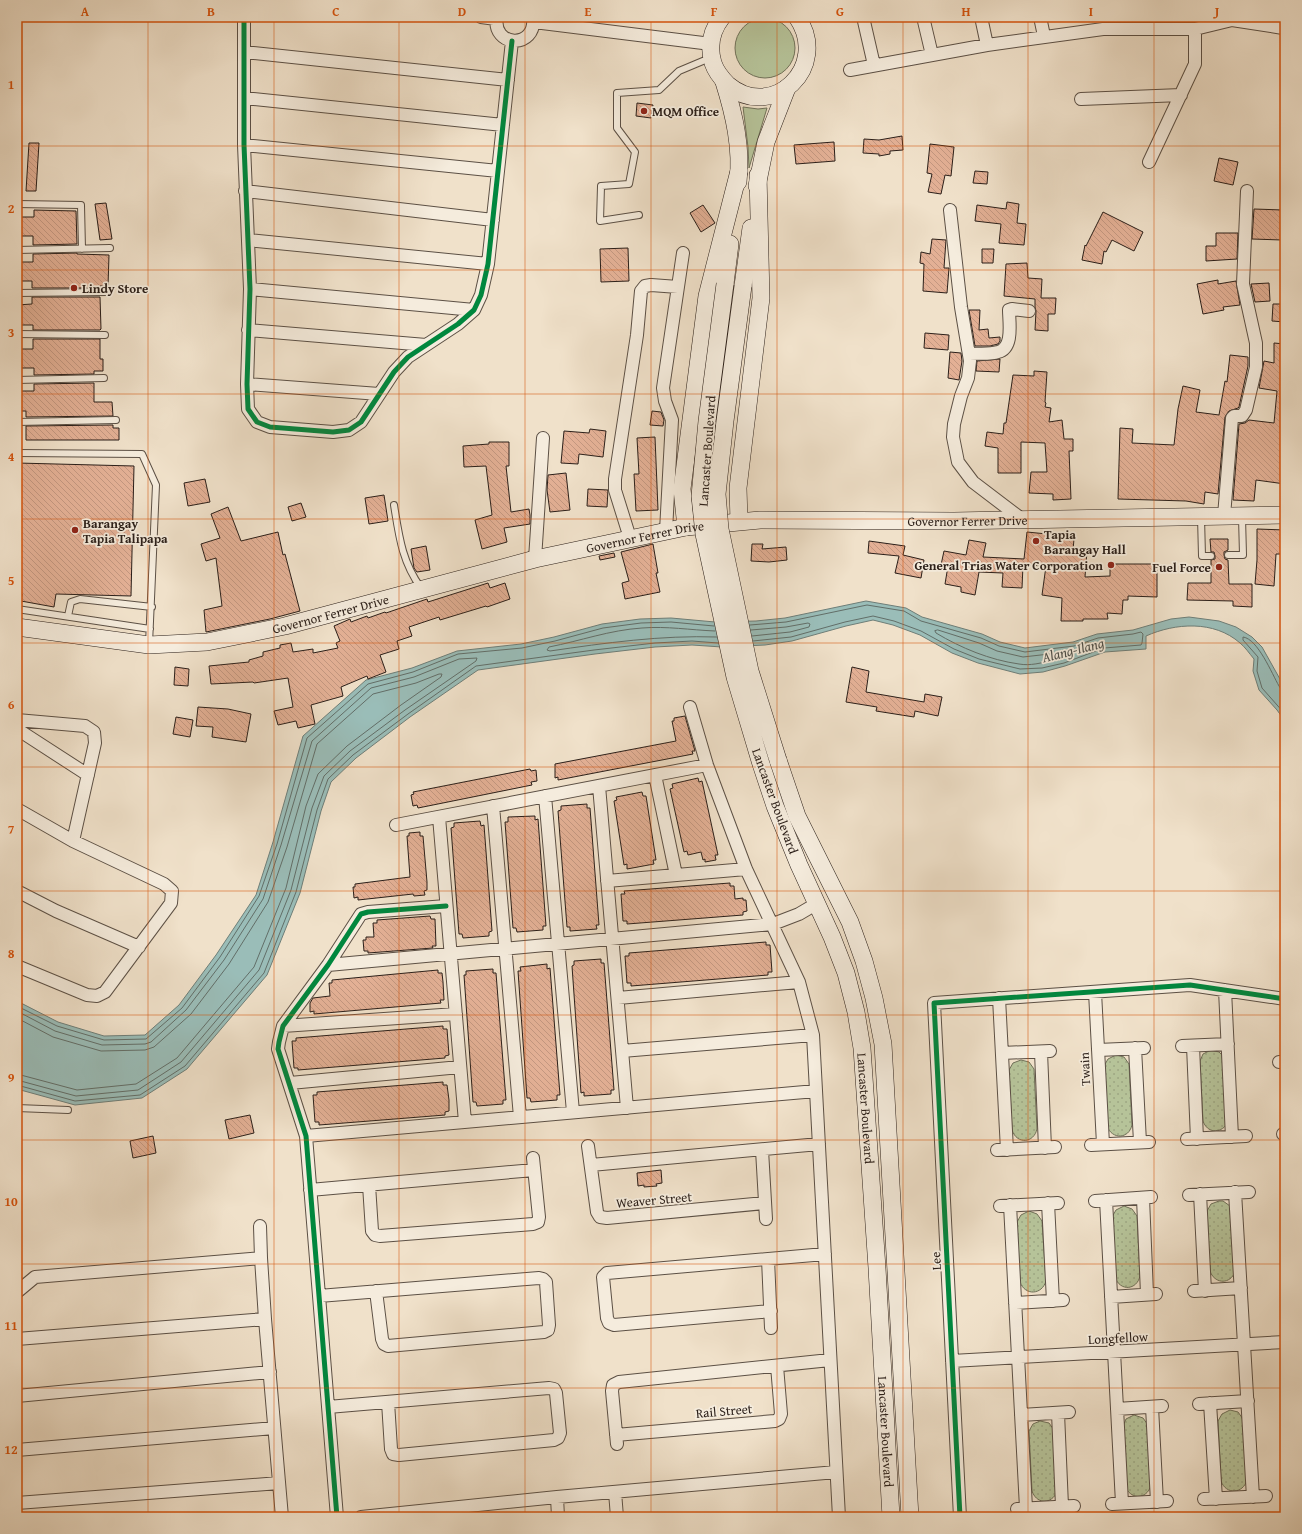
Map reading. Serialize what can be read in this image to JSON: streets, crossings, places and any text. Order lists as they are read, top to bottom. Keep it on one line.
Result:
{"streets":{"main road":["Lancaster Boulevard","Governor Ferrer Drive"],"street":["Twain","Weaver Street","Lee","Longfellow","Rail Street"]},"crossings":[["Lee","Longfellow"]],"water":["Alang-Ilang"],"places":["MQM Office","Lindy Store","Barangay Tapia Talipapa","Tapia Barangay Hall","General Trias Water Corporation","Fuel Force"],"grid":{"columns":["A","B","C","D","E","F","G","H","I","J"],"rows":["1","2","3","4","5","6","7","8","9","10","11","12"]}}
